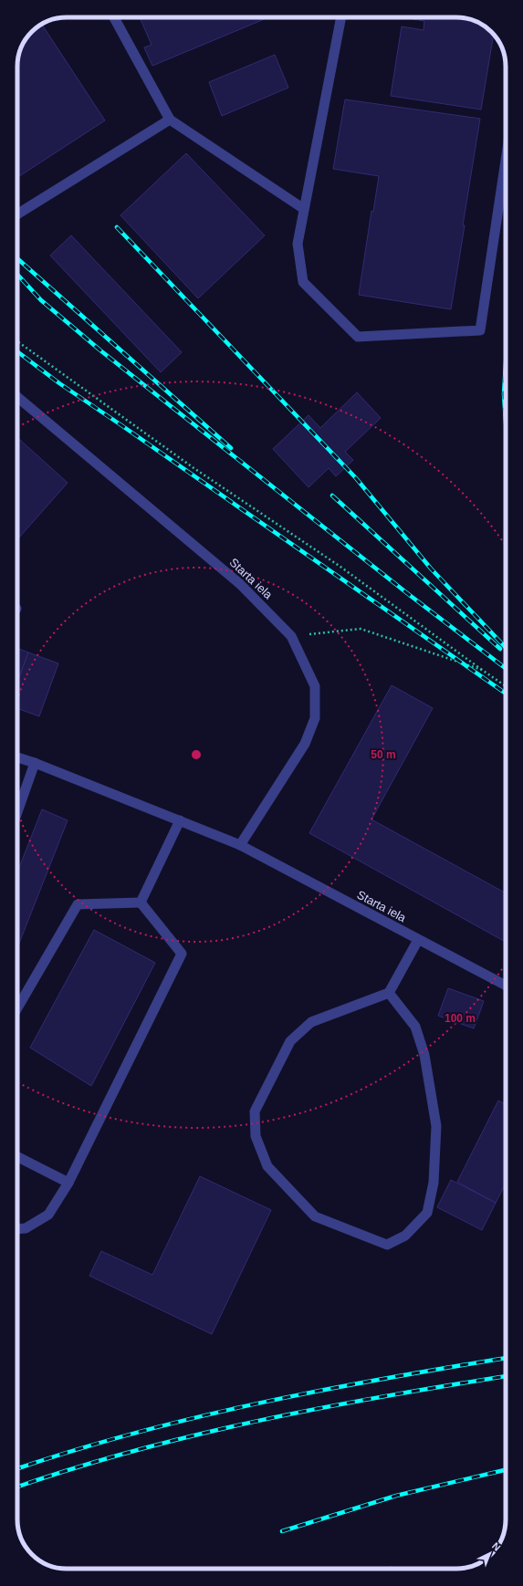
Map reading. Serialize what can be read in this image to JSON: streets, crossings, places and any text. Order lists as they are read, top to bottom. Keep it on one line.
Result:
{"streets":{"street":["Starta iela"]},"north":"top right","rings":["50 m","100 m"]}
